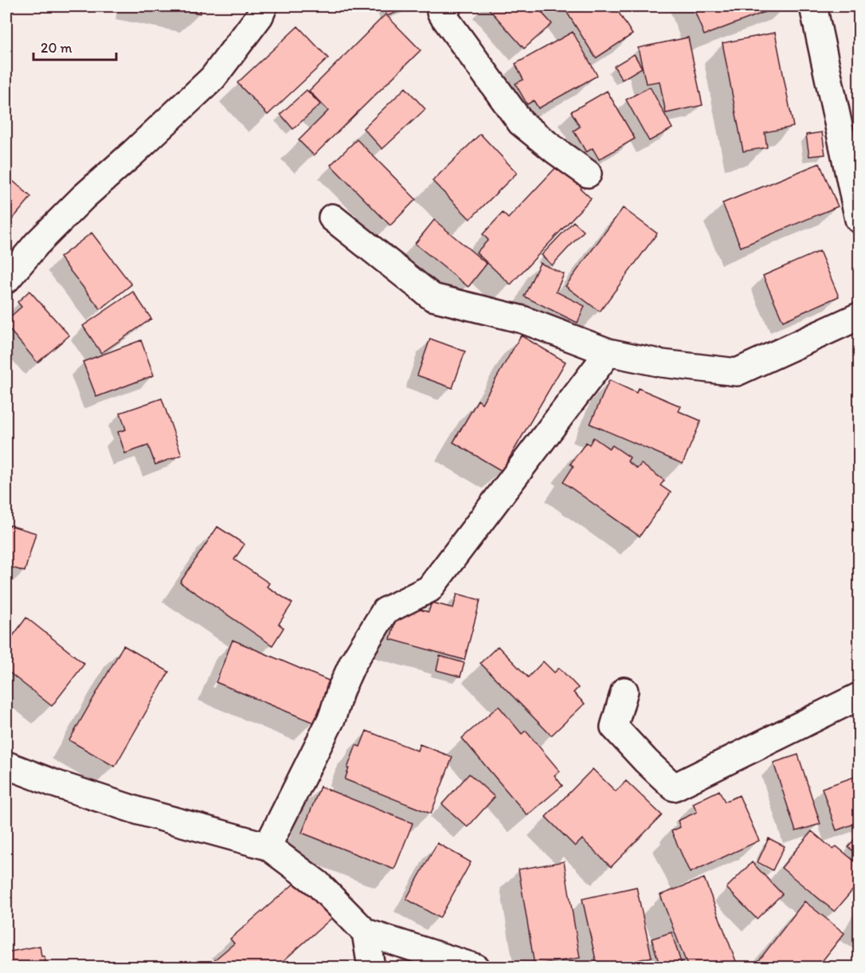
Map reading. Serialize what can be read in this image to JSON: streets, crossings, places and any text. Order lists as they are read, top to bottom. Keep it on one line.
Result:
{"scale_bar":"20 m"}
